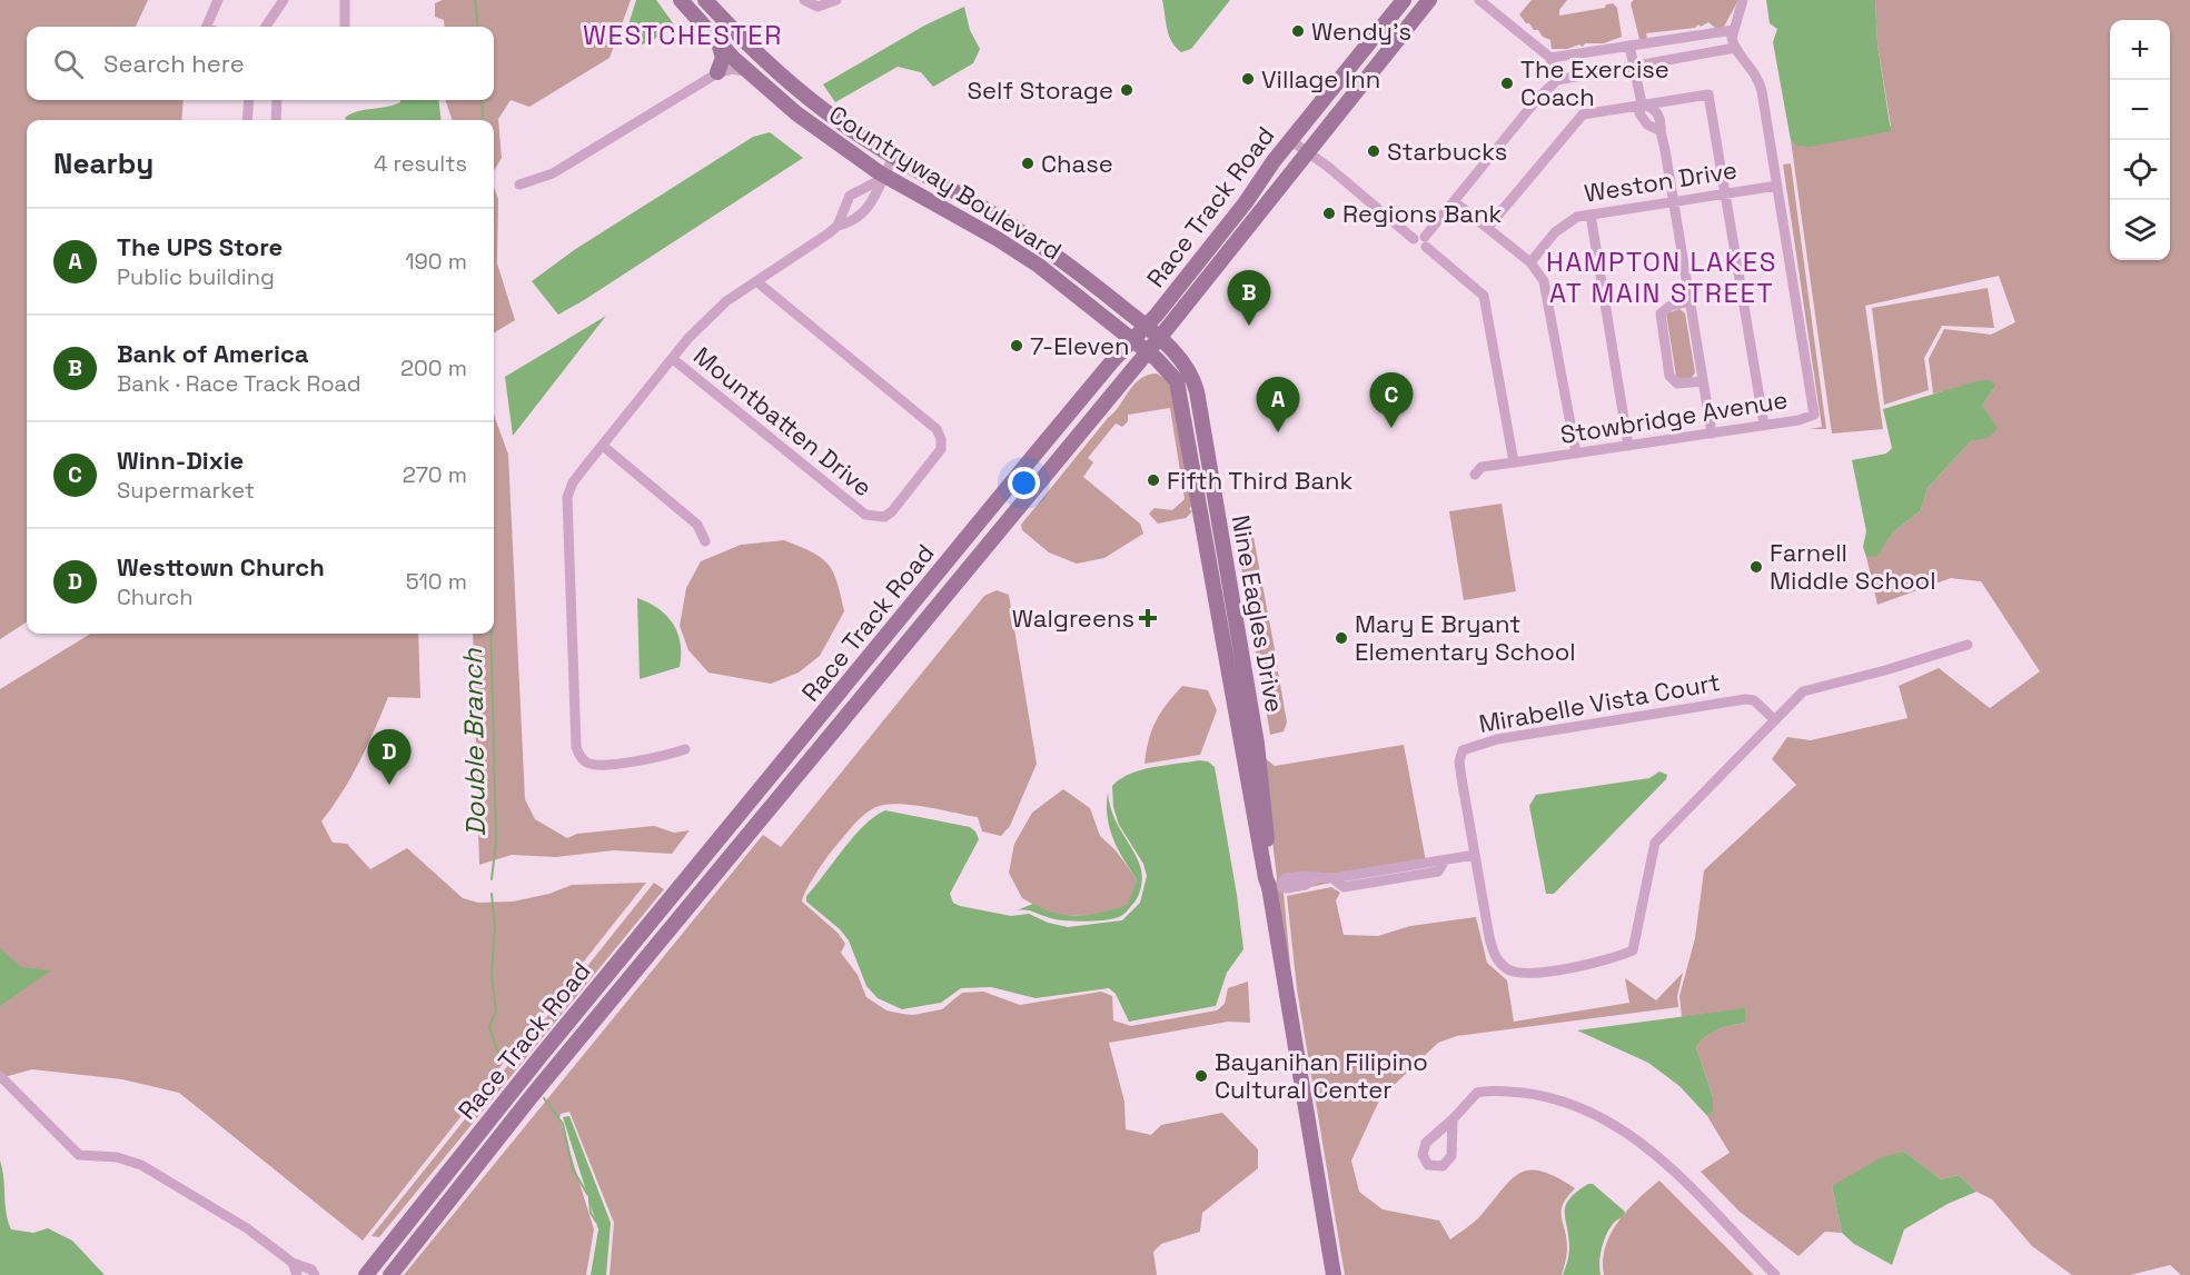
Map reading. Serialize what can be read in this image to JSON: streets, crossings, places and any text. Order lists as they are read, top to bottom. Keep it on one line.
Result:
{"streets":{"main road":["Countryway Boulevard","Race Track Road","Nine Eagles Drive"],"street":["Weston Drive","Stowbridge Avenue","Mountbatten Drive","Mirabelle Vista Court"]},"crossings":[["Weston Drive","Stowbridge Avenue"],["Countryway Boulevard","Race Track Road"],["Countryway Boulevard","Nine Eagles Drive"],["Race Track Road","Nine Eagles Drive"]],"districts":["WESTCHESTER","HAMPTON LAKES AT MAIN STREET"],"water":["Double Branch"],"places":{"other":["Wendy's","Village Inn","The Exercise Coach","Self Storage","Starbucks","Chase","Regions Bank","7-Eleven","Fifth Third Bank","Farnell Middle School","Mary E Bryant Elementary School","Bayanihan Filipino Cultural Center"],"health":["Walgreens"]},"page":{"map_buttons":["+","−"],"search":"Search here","heading":["Nearby","4 results"],"list":[{"mark":"A","name":"The UPS Store","note":"Public building","value":"190 m"},{"mark":"B","name":"Bank of America","note":"Bank · Race Track Road","value":"200 m"},{"mark":"C","name":"Winn-Dixie","note":"Supermarket","value":"270 m"},{"mark":"D","name":"Westtown Church","note":"Church","value":"510 m"}],"pins":["B","C","A","D"]}}
